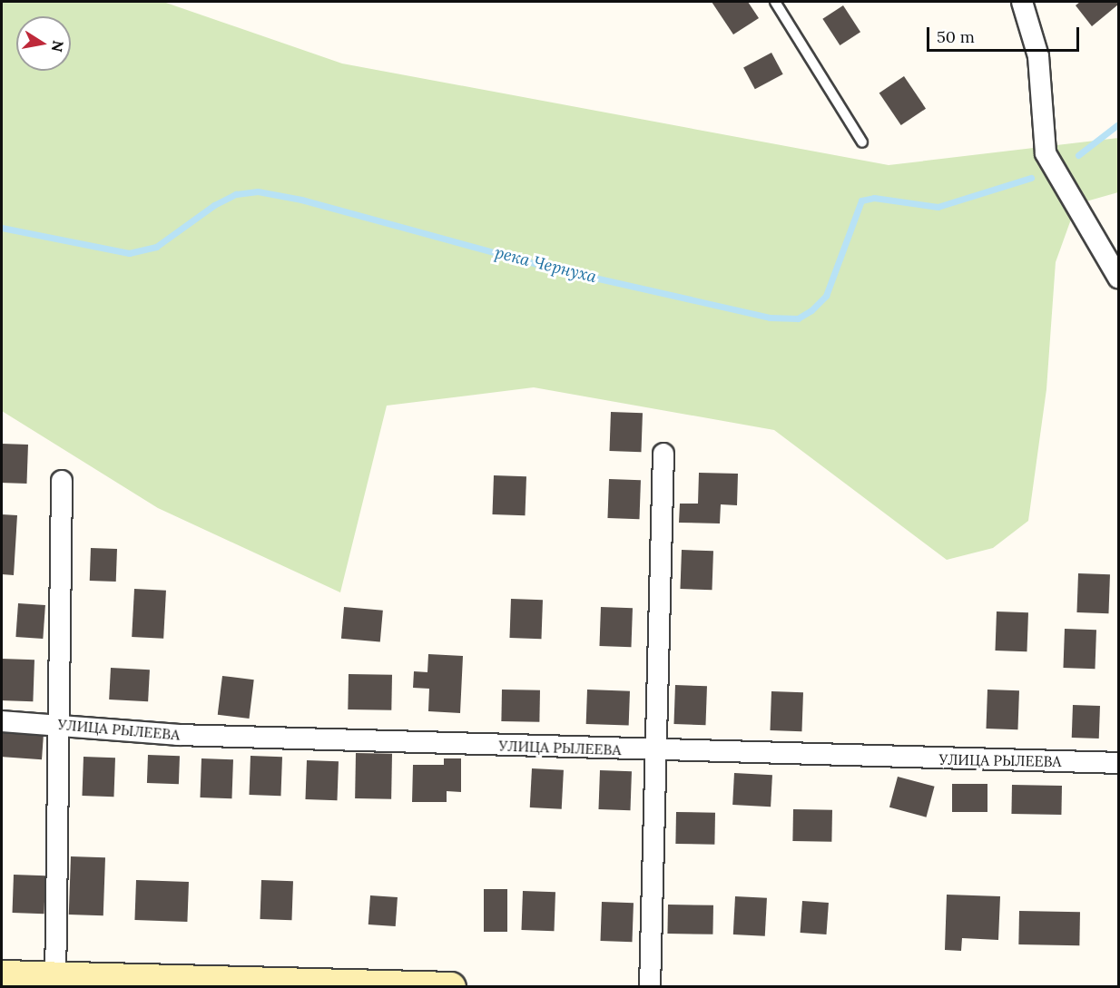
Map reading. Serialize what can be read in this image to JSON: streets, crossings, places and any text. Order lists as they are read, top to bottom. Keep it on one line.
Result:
{"streets":{"street":["УЛИЦА РЫЛЕЕВА"]},"water":["река Чернуха"],"scale_bar":"50 m","north":"right"}
